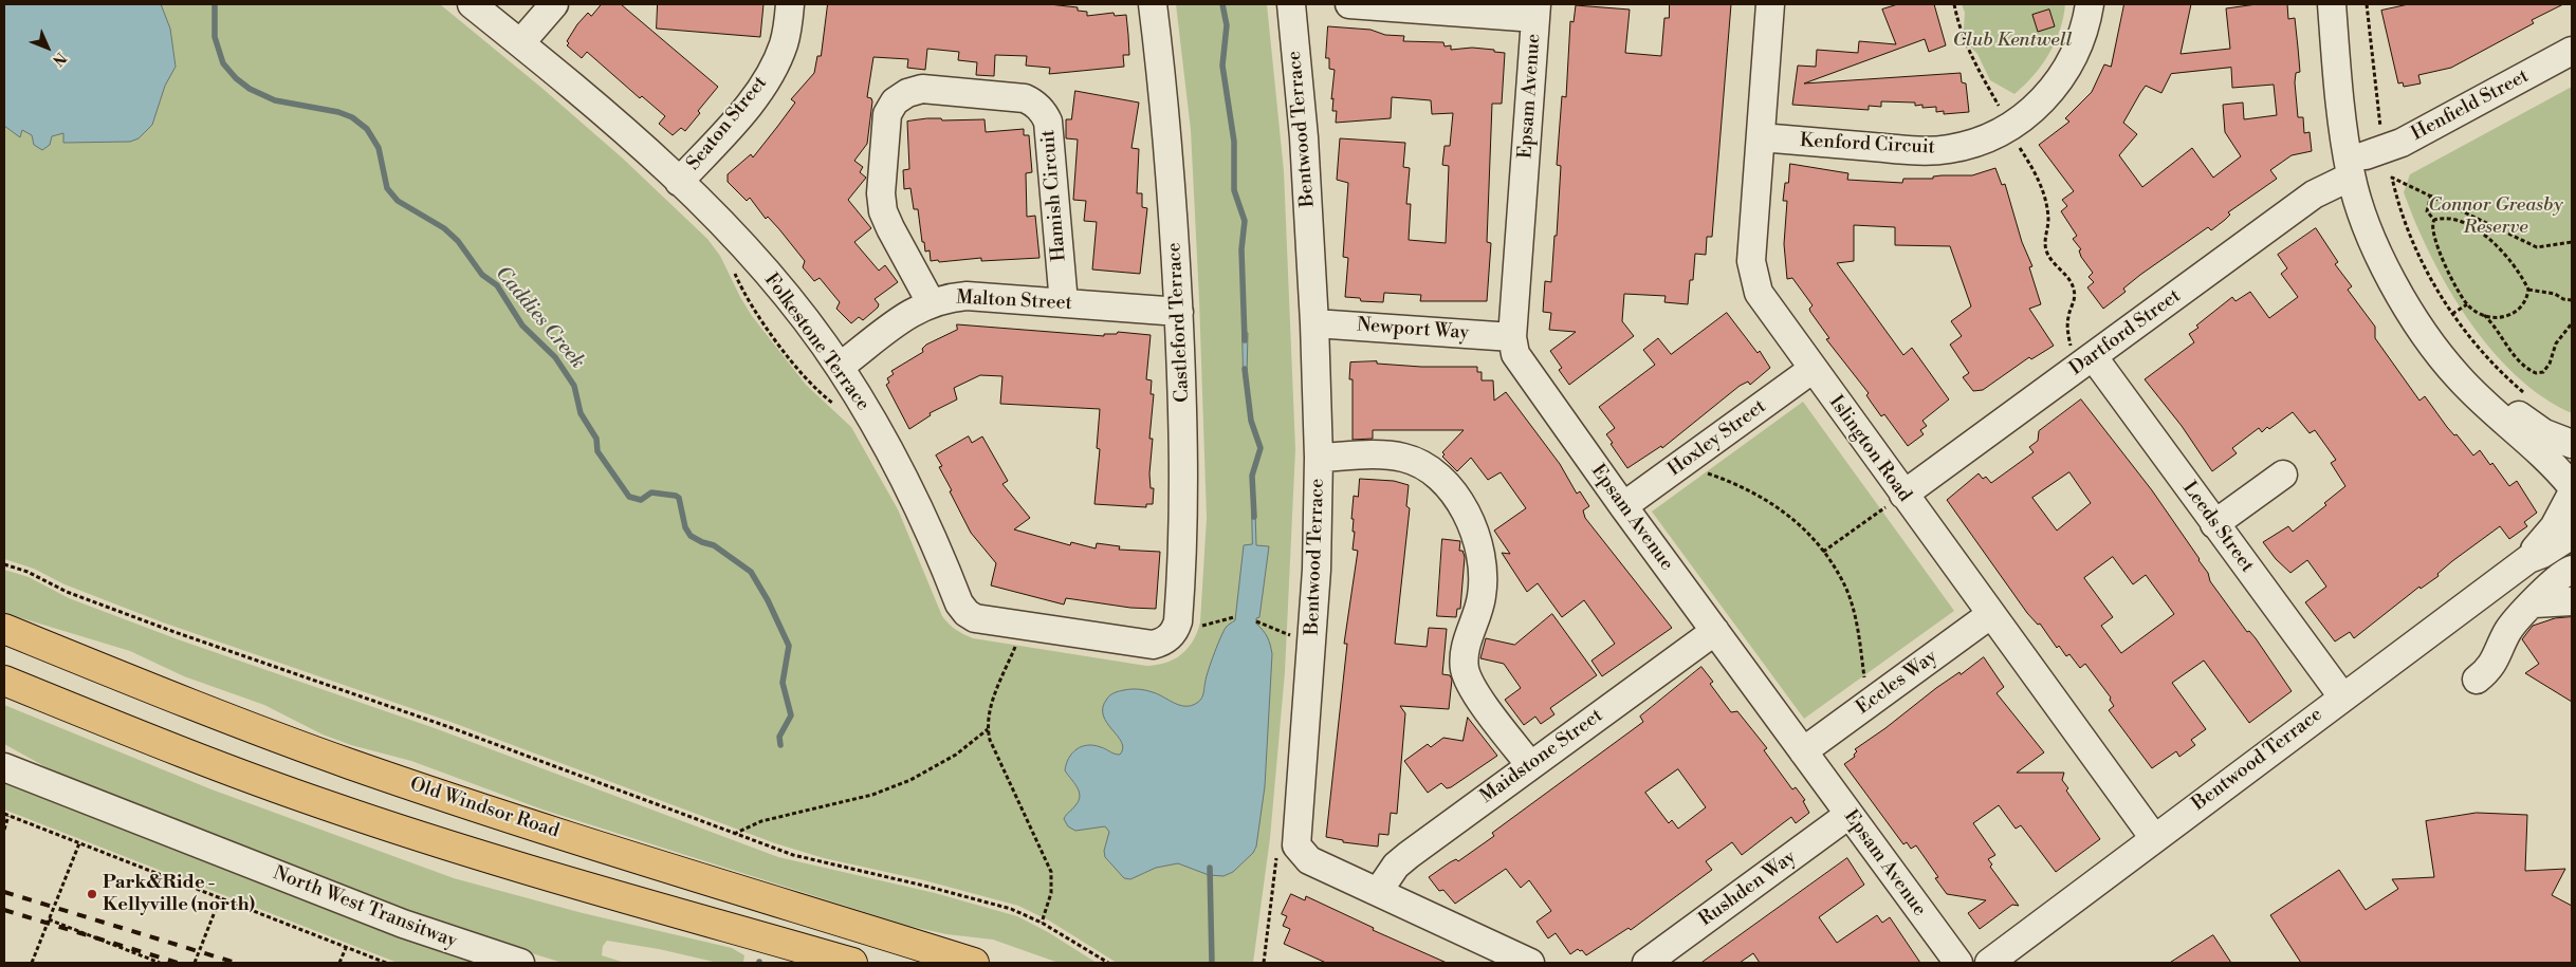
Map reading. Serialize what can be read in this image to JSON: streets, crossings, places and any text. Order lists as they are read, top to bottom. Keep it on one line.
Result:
{"streets":{"highway":["Old Windsor Road"],"street":["Epsam Avenue","Henfield Street","Seaton Street","Bentwood Terrace","Kenford Circuit","Hamish Circuit","Malton Street","Castleford Terrace","Newport Way","Dartford Street","Folkestone Terrace","Hoxley Street","Islington Road","Leeds Street","Eccles Way","Maidstone Street","Rushden Way","North West Transitway"]},"crossings":[["Epsam Avenue","Newport Way"],["Epsam Avenue","Hoxley Street"],["Epsam Avenue","Eccles Way"],["Epsam Avenue","Maidstone Street"],["Epsam Avenue","Rushden Way"],["Henfield Street","Dartford Street"],["Seaton Street","Folkestone Terrace"],["Bentwood Terrace","Newport Way"],["Bentwood Terrace","Islington Road"],["Bentwood Terrace","Leeds Street"],["Bentwood Terrace","Maidstone Street"],["Kenford Circuit","Islington Road"],["Hamish Circuit","Malton Street"],["Malton Street","Castleford Terrace"],["Malton Street","Folkestone Terrace"],["Castleford Terrace","Folkestone Terrace"],["Dartford Street","Islington Road"],["Dartford Street","Leeds Street"],["Hoxley Street","Islington Road"],["Islington Road","Eccles Way"]],"water":["Caddies Creek"],"parks":["Club Kentwell","Connor Greasby Reserve"],"places":["Park&Ride - Kellyville (north)"],"north":"bottom right"}
